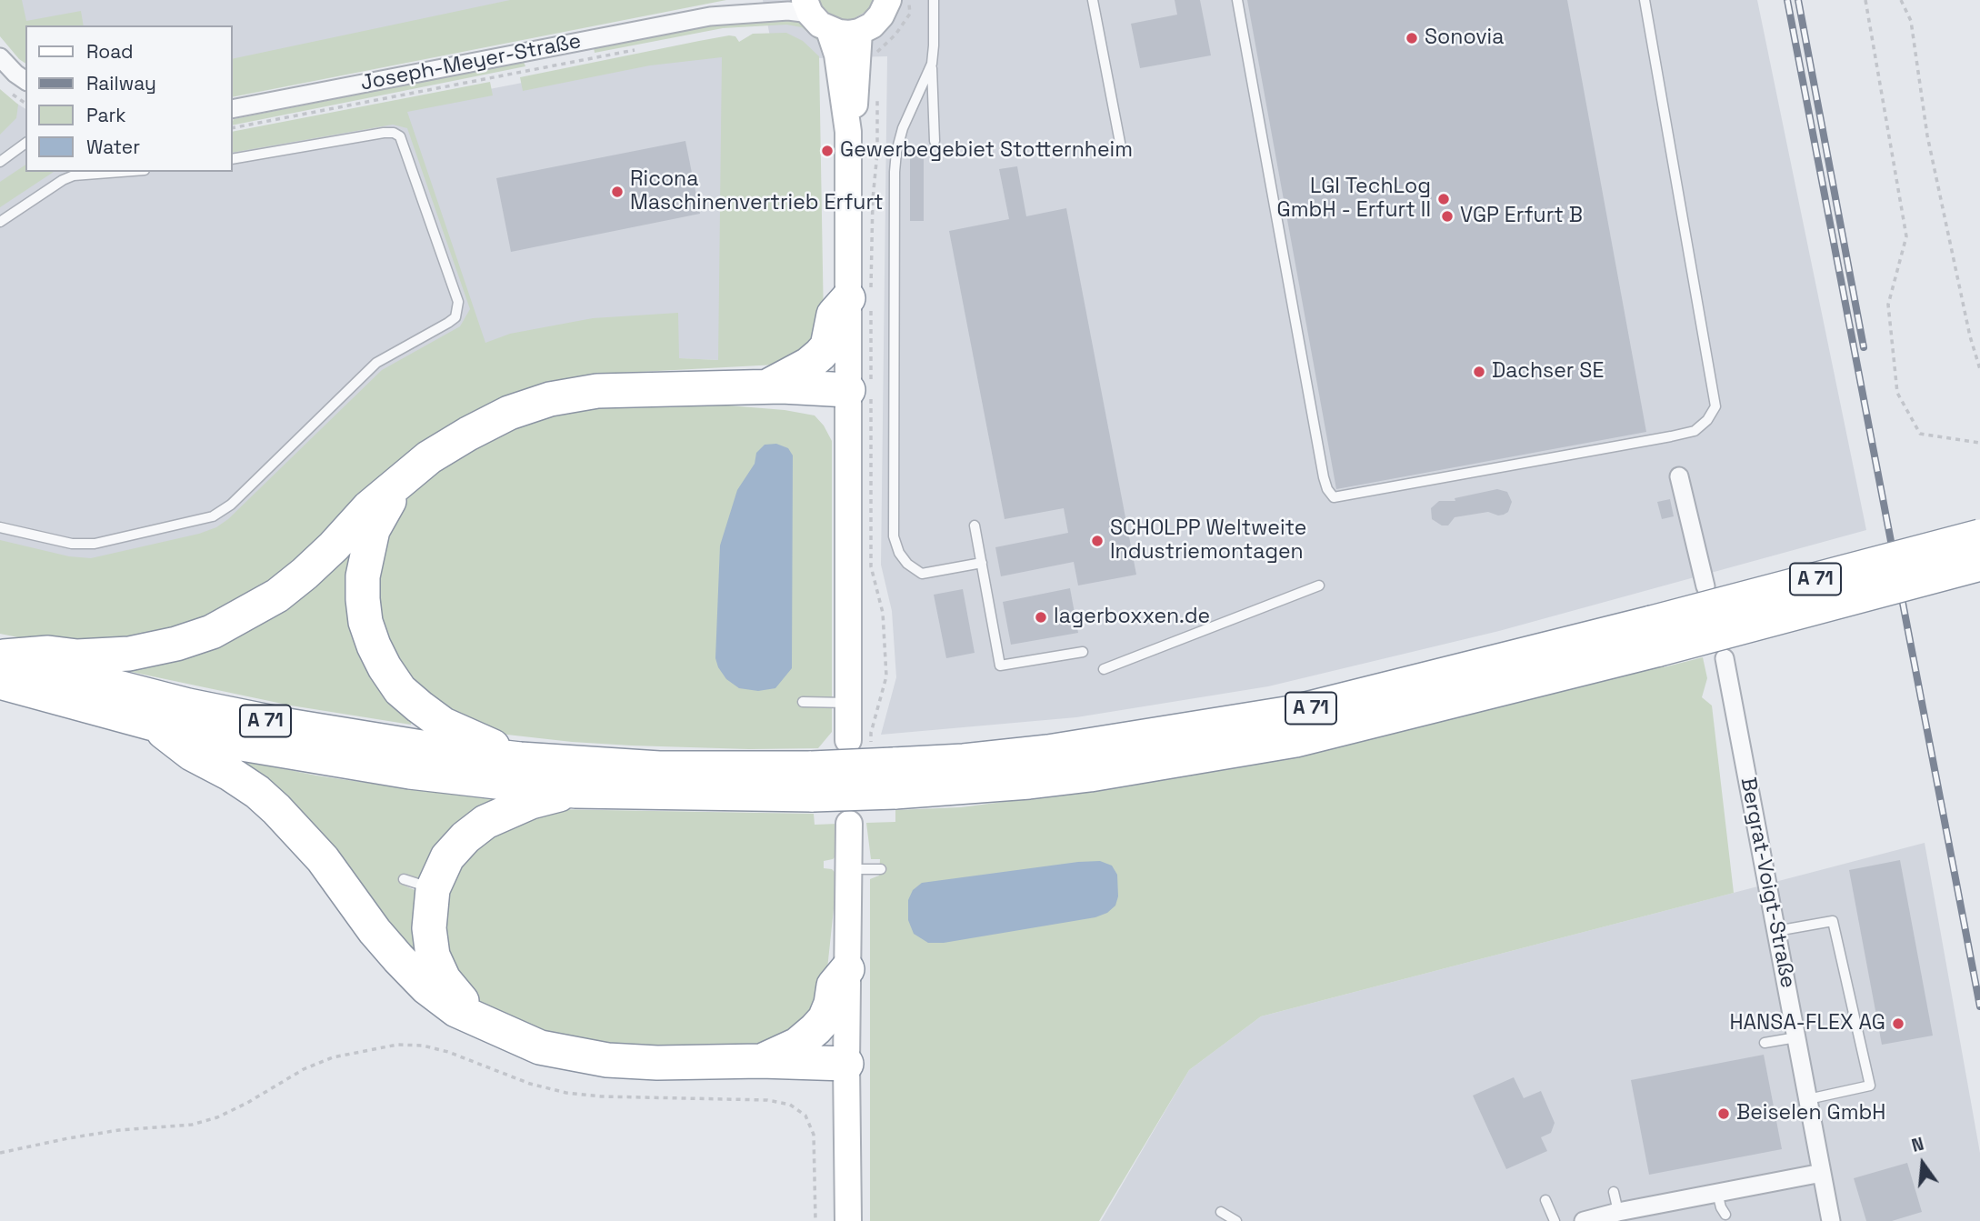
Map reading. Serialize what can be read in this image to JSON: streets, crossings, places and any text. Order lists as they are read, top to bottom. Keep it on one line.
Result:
{"streets":{"highway":["A 71"],"street":["Joseph-Meyer-Straße","Bergrat-Voigt-Straße"]},"places":["Sonovia","Gewerbegebiet Stotternheim","Ricona Maschinenvertrieb Erfurt","LGI TechLog GmbH - Erfurt II","VGP Erfurt B","Dachser SE","SCHOLPP Weltweite Industriemontagen","lagerboxxen.de","HANSA-FLEX AG","Beiselen GmbH"],"legend":["Road","Railway","Park","Water"],"north":"top"}
